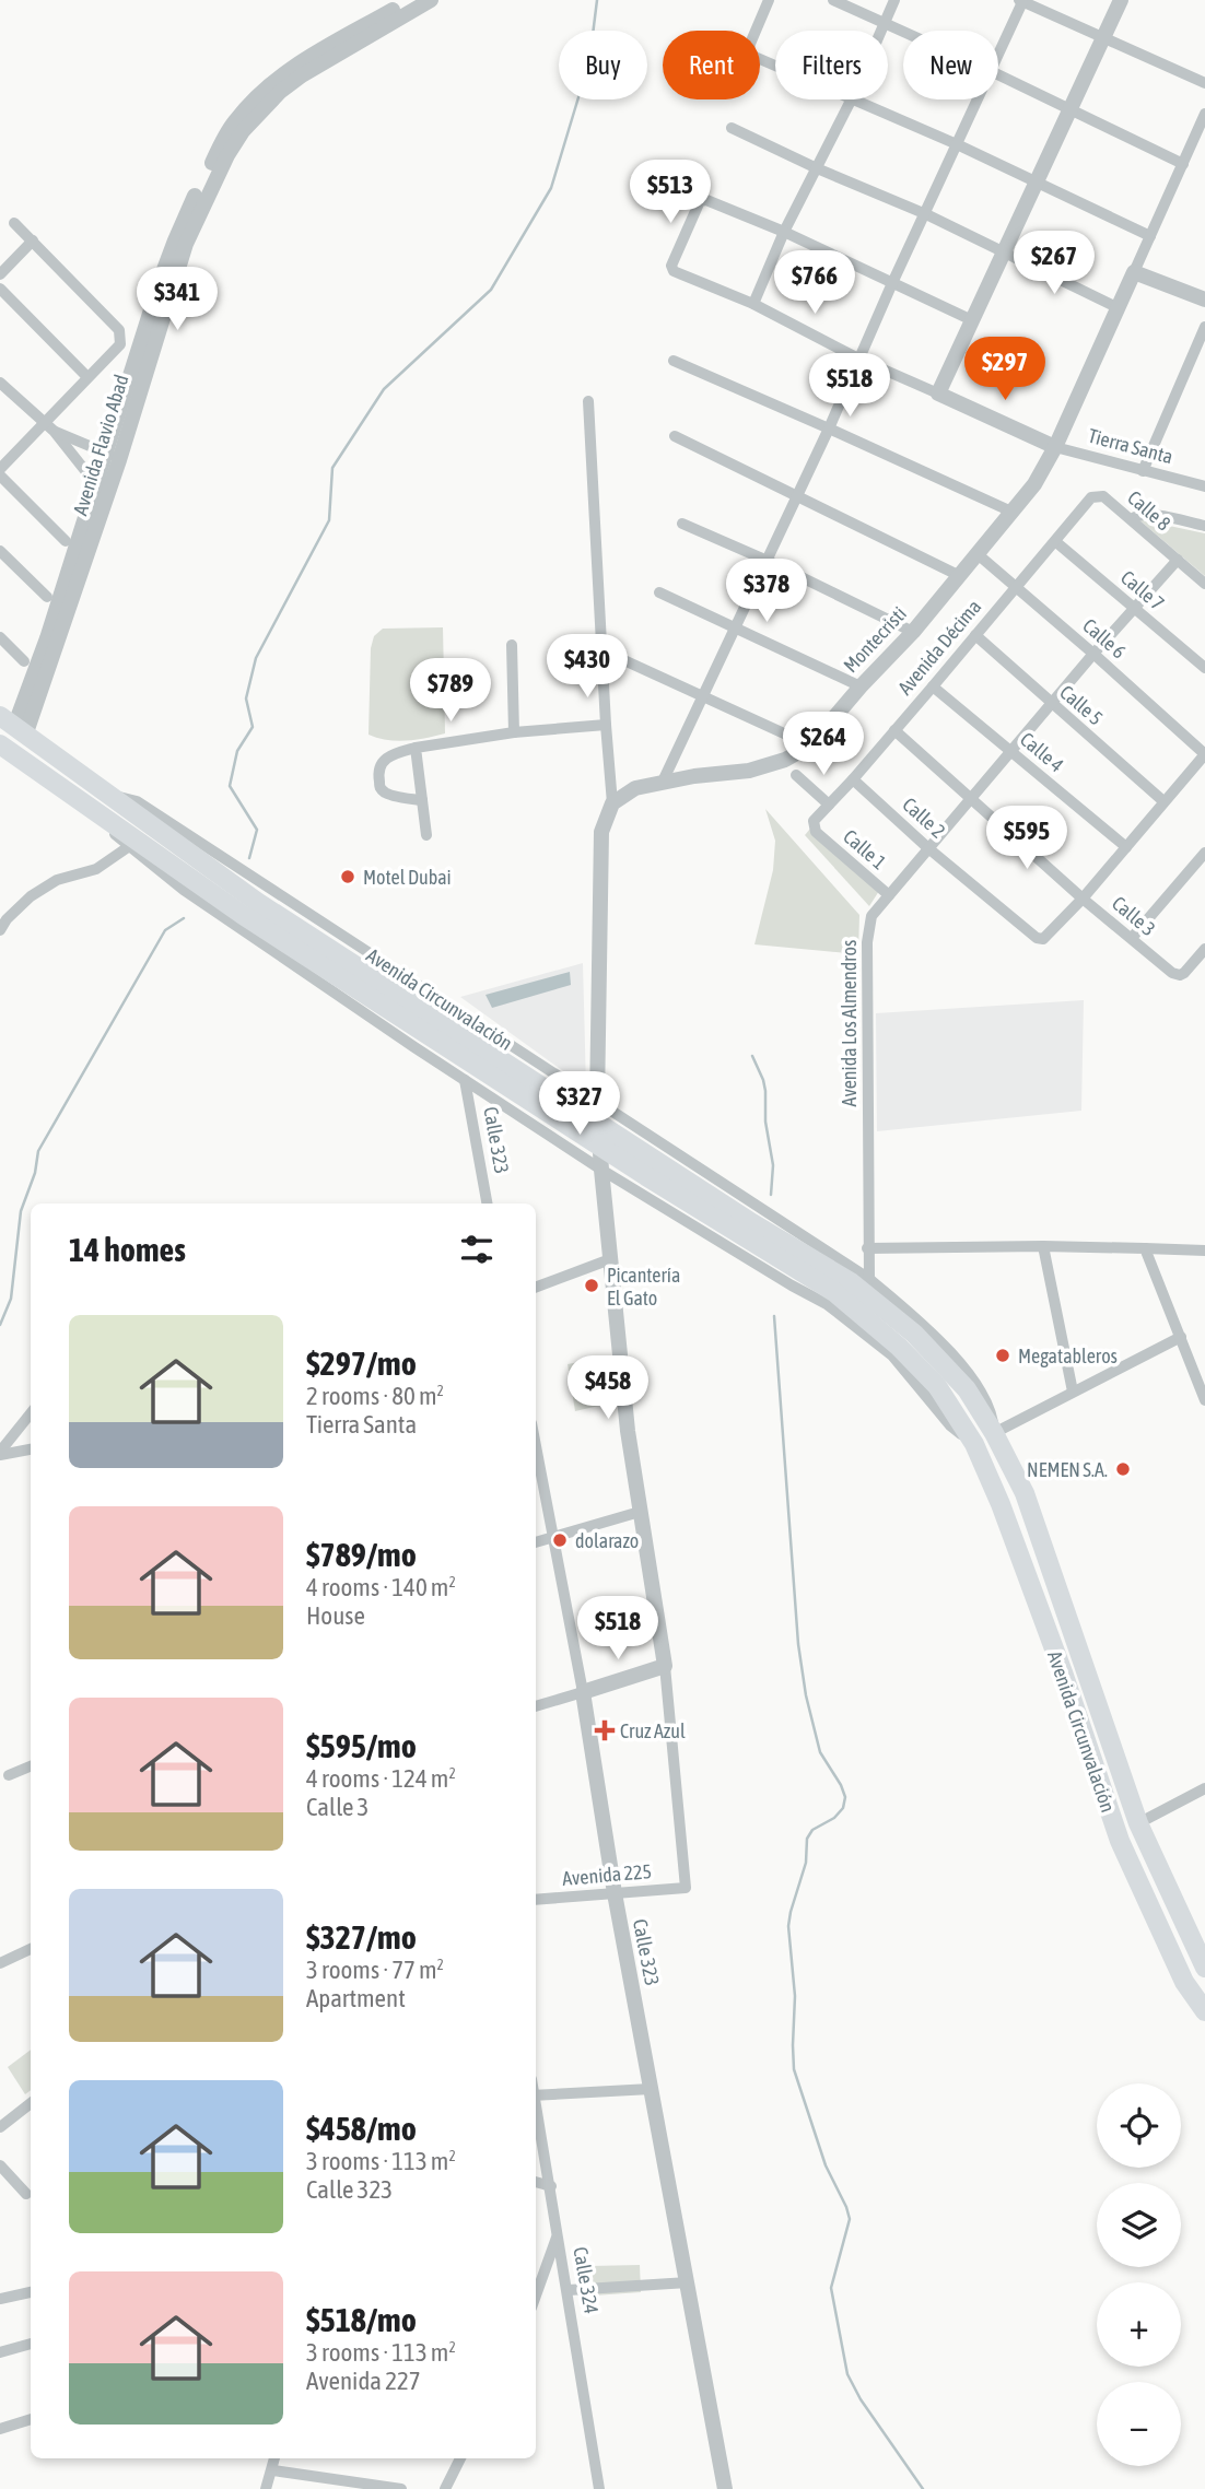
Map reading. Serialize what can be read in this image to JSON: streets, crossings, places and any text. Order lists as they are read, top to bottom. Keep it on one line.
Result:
{"streets":{"highway":["Avenida Circunvalación"],"street":["Avenida Flavio Abad","Tierra Santa","Calle 8","Calle 7","Calle 6","Montecristi","Avenida Décima","Calle 5","Calle 4","Calle 2","Calle 1","Calle 3","Avenida Los Almendros","Calle 323","Avenida 225","Calle 324"]},"crossings":[["Avenida Flavio Abad","Avenida Circunvalación"],["Tierra Santa","Montecristi"],["Calle 8","Avenida Décima"],["Calle 8","Avenida Los Almendros"],["Calle 7","Avenida Décima"],["Calle 7","Avenida Los Almendros"],["Calle 6","Montecristi"],["Calle 6","Avenida Décima"],["Calle 6","Avenida Los Almendros"],["Avenida Décima","Calle 5"],["Avenida Décima","Calle 4"],["Avenida Décima","Calle 2"],["Avenida Décima","Calle 1"],["Avenida Décima","Calle 3"],["Calle 5","Avenida Los Almendros"],["Calle 4","Avenida Los Almendros"],["Calle 2","Calle 3"],["Calle 2","Avenida Los Almendros"],["Calle 1","Avenida Los Almendros"],["Calle 3","Avenida Los Almendros"],["Avenida Circunvalación","Avenida Los Almendros"],["Avenida Circunvalación","Calle 323"],["Calle 323","Avenida 225"]],"places":{"other":["Motel Dubai","Picantería El Gato","Megatableros","NEMEN S.A.","dolarazo"],"health":["Cruz Azul"]},"page":{"chip":["Buy","Rent","Filters","New"],"price":["$513","$267","$766","$341","$297","$518","$378","$430","$789","$264","$595","$327","$458","$518"],"heading":"14 homes","list":[{"name":"$297/mo","note":"2 rooms · 80 m² · Tierra Santa"},{"name":"$789/mo","note":"4 rooms · 140 m² · House"},{"name":"$595/mo","note":"4 rooms · 124 m² · Calle 3"},{"name":"$327/mo","note":"3 rooms · 77 m² · Apartment"},{"name":"$458/mo","note":"3 rooms · 113 m² · Calle 323"},{"name":"$518/mo","note":"3 rooms · 113 m² · Avenida 227"}],"map_buttons":["+","−"]}}
